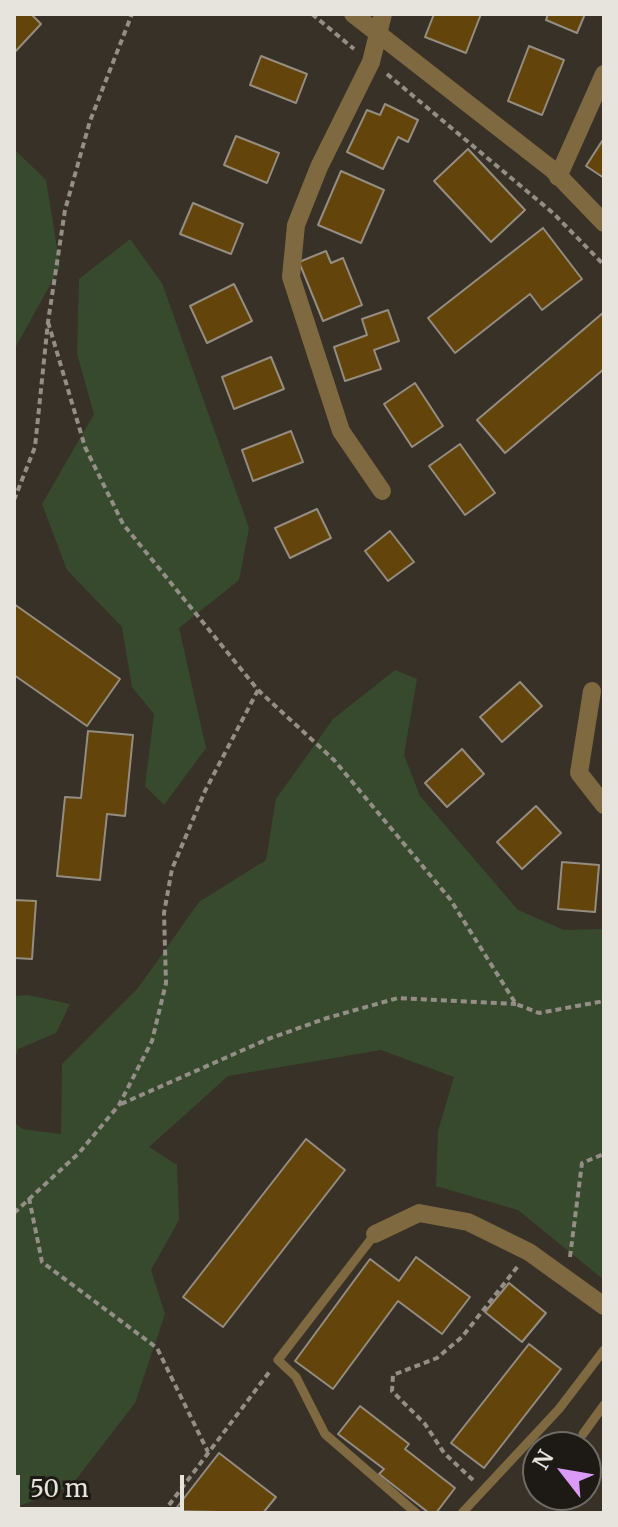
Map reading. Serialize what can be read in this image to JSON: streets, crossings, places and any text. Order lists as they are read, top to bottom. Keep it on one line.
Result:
{"scale_bar":"50 m","north":"top left"}
